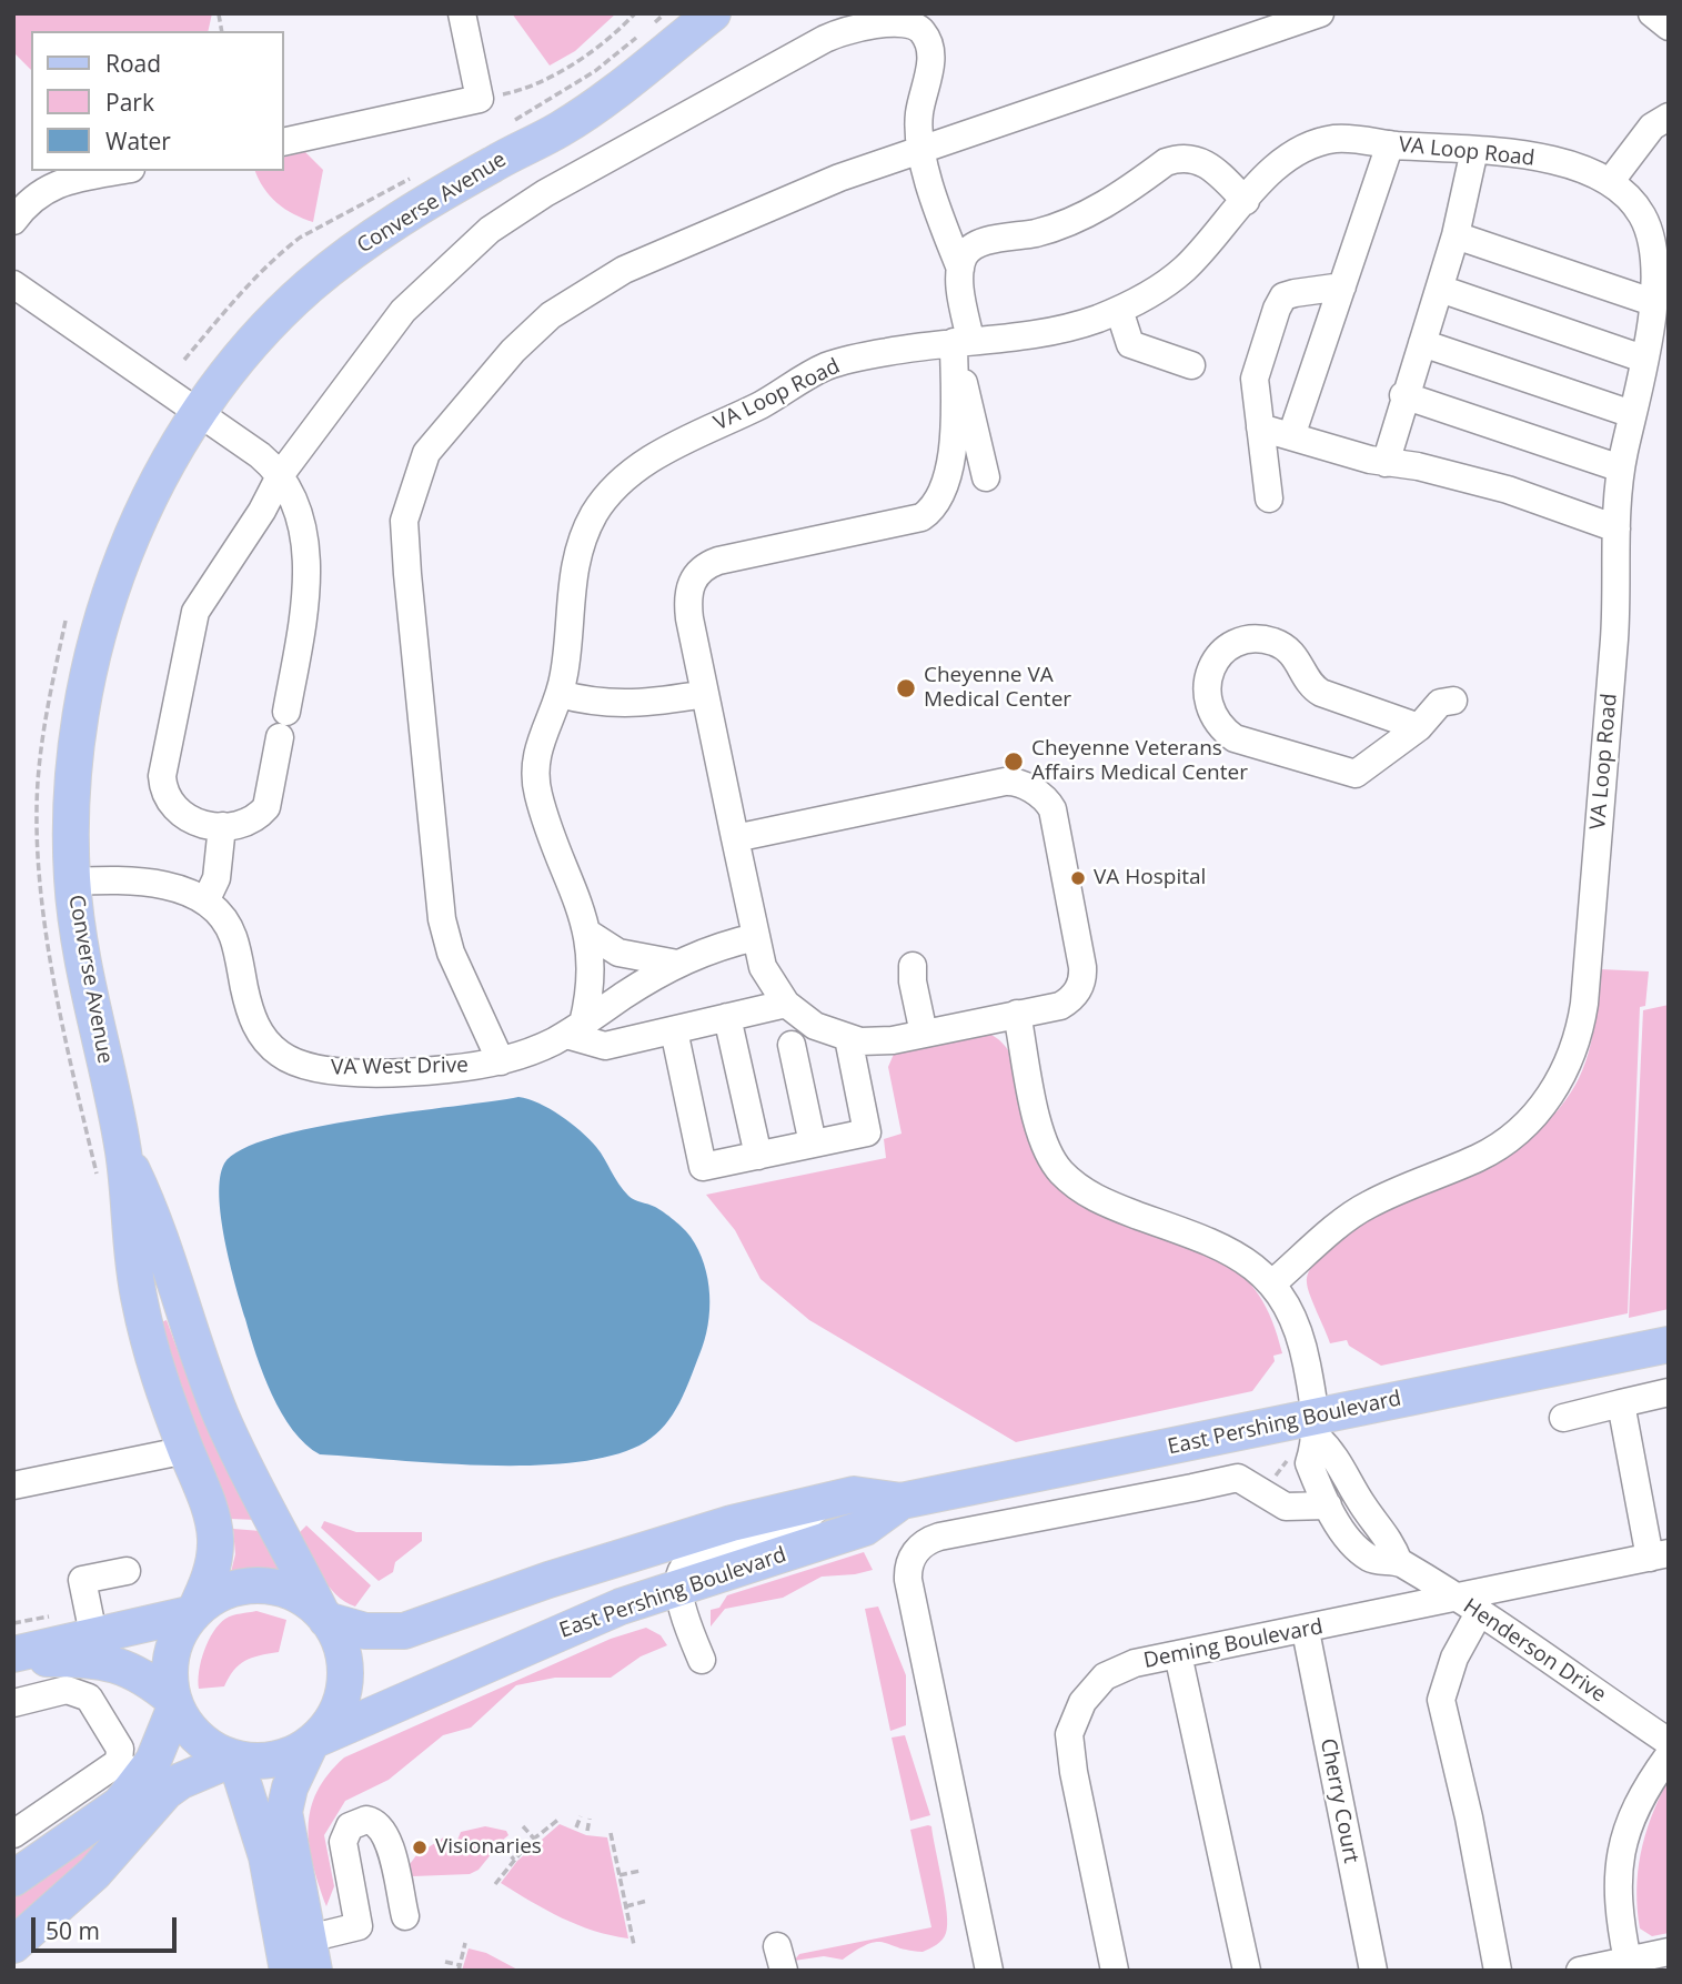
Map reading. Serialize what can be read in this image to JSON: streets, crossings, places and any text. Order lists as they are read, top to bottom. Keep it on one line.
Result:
{"streets":{"main road":["Converse Avenue","East Pershing Boulevard"],"street":["VA Loop Road","VA West Drive","Deming Boulevard","Henderson Drive","Cherry Court"]},"crossings":[["VA Loop Road","VA West Drive"],["VA Loop Road","Henderson Drive"],["Converse Avenue","VA West Drive"],["Converse Avenue","East Pershing Boulevard"],["East Pershing Boulevard","Henderson Drive"],["Deming Boulevard","Henderson Drive"],["Deming Boulevard","Cherry Court"]],"places":["Cheyenne VA Medical Center","Cheyenne Veterans Affairs Medical Center","VA Hospital","Visionaries"],"legend":["Road","Park","Water"],"scale_bar":"50 m"}
